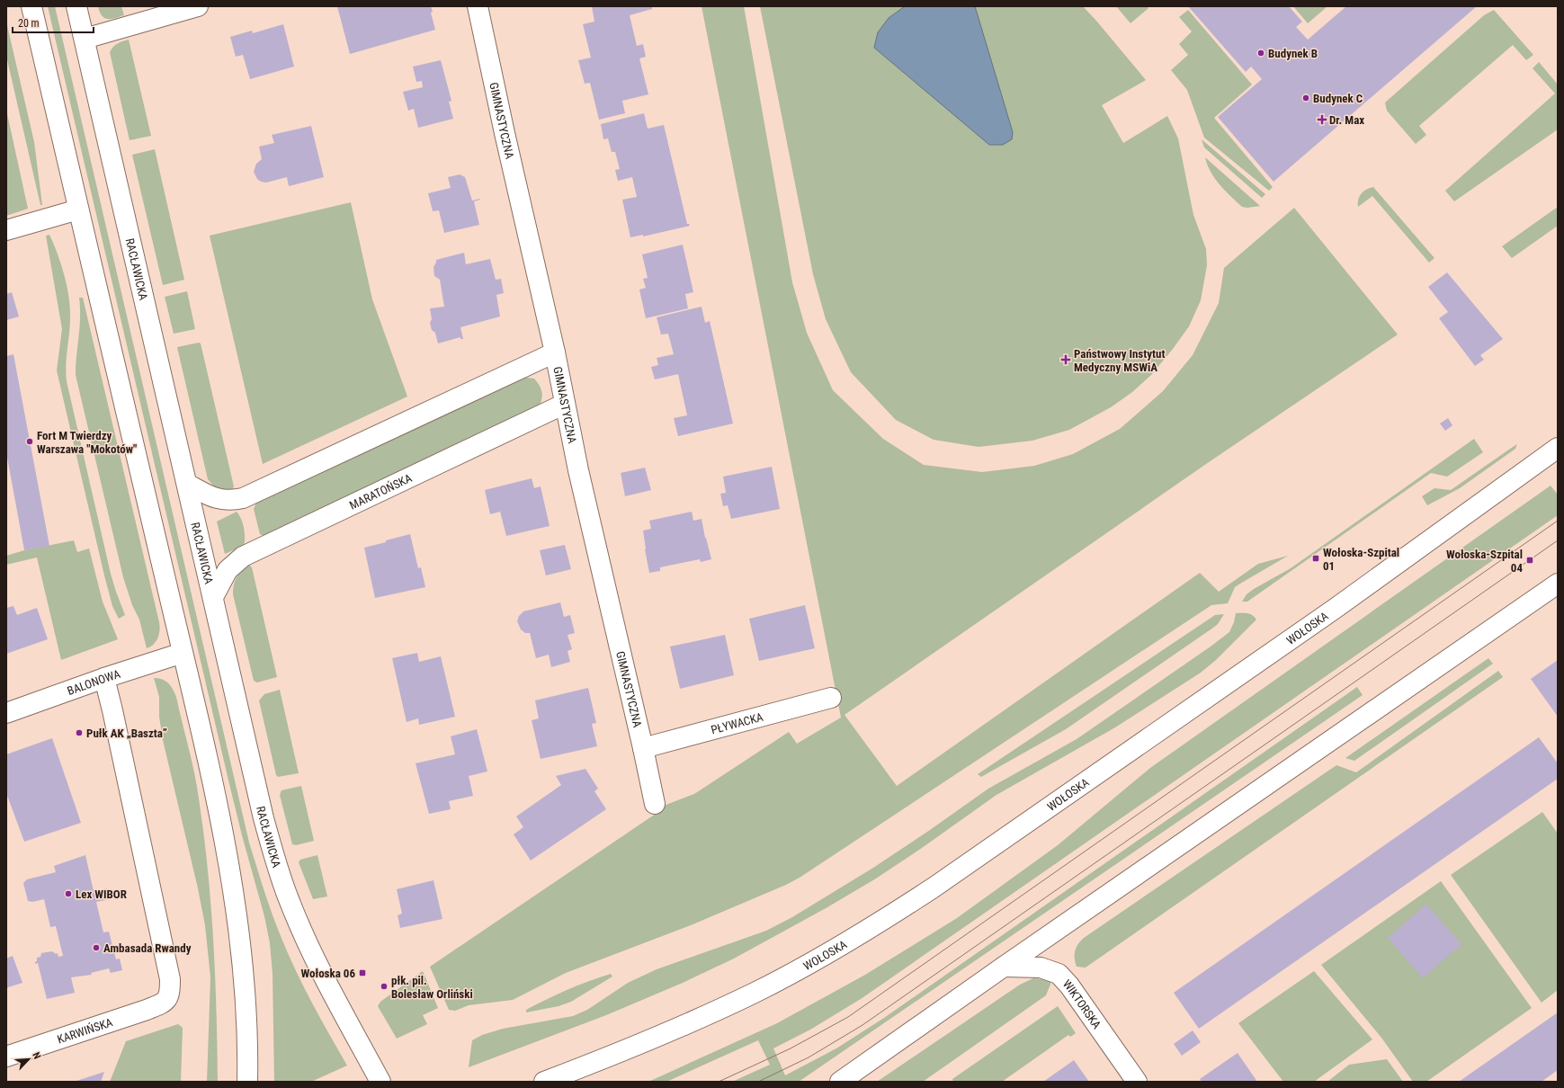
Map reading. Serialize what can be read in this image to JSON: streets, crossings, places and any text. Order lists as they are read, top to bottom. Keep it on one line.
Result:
{"streets":{"main road":["GIMNASTYCZNA","RACŁAWICKA","MARATOŃSKA","WOŁOSKA","BALONOWA","PŁYWACKA","WIKTORSKA","KARWIŃSKA"]},"crossings":[["GIMNASTYCZNA","MARATOŃSKA"],["GIMNASTYCZNA","PŁYWACKA"],["RACŁAWICKA","MARATOŃSKA"],["BALONOWA","KARWIŃSKA"]],"places":{"other":["Budynek B","Budynek C","Fort M Twierdzy Warszawa \"Mokotów\"","Pułk AK „Baszta”","Lex WIBOR","Ambasada Rwandy","płk. pil. Bolesław Orliński"],"health":["Dr. Max","Państwowy Instytut Medyczny MSWiA"],"transit":["Wołoska-Szpital 01","Wołoska-Szpital 04","Wołoska 06"]},"scale_bar":"20 m","north":"top right"}
